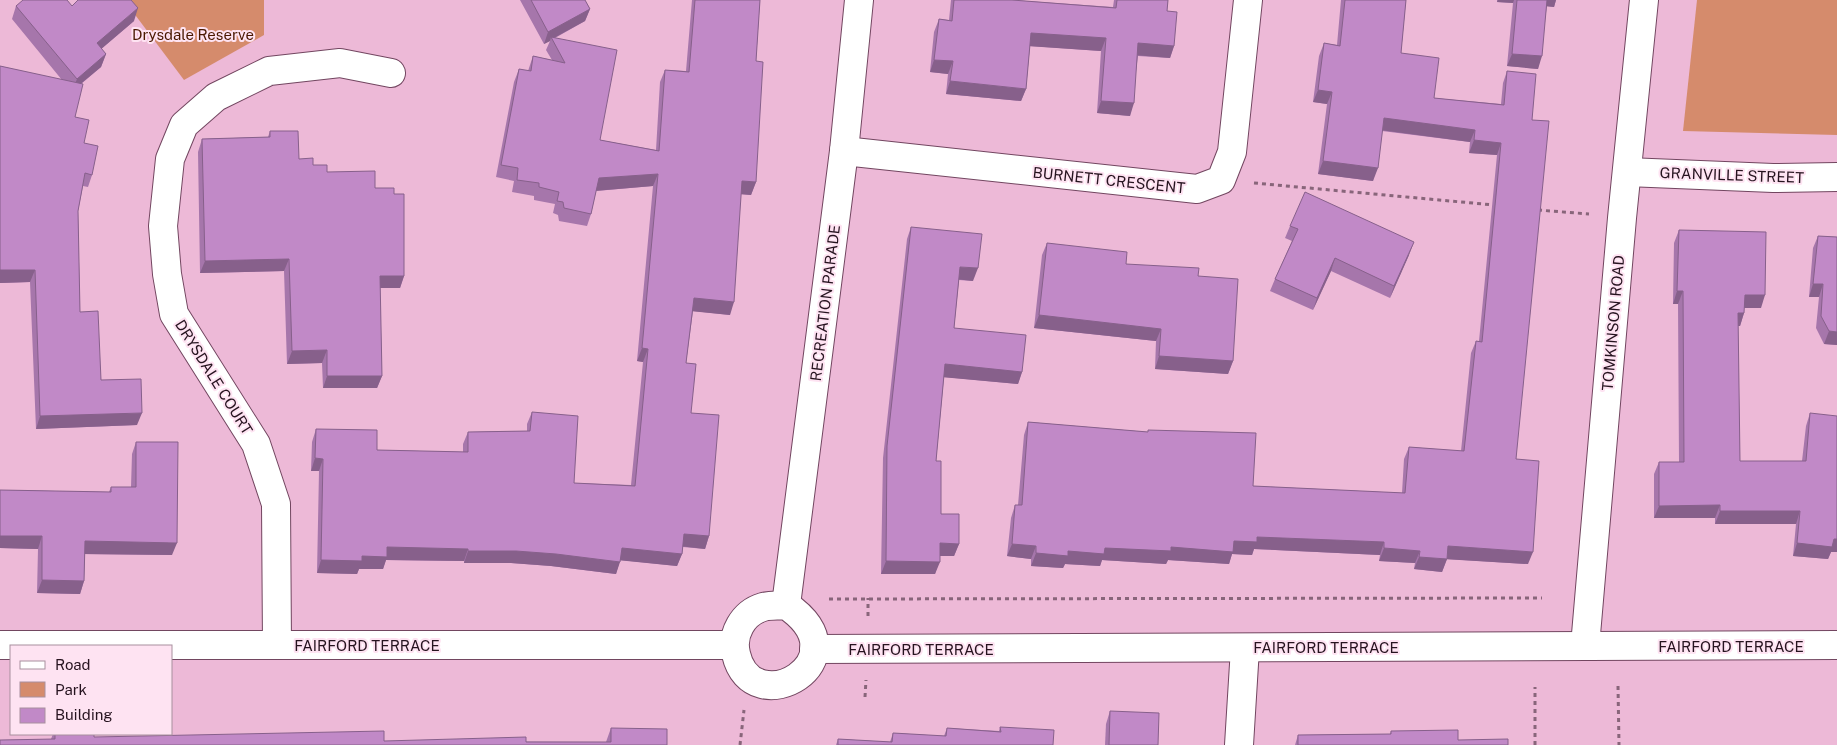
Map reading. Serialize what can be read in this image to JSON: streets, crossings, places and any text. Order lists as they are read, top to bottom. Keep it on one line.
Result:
{"streets":{"street":["GRANVILLE STREET","BURNETT CRESCENT","RECREATION PARADE","TOMKINSON ROAD","DRYSDALE COURT","FAIRFORD TERRACE"]},"crossings":[["GRANVILLE STREET","TOMKINSON ROAD"],["BURNETT CRESCENT","RECREATION PARADE"],["RECREATION PARADE","FAIRFORD TERRACE"],["TOMKINSON ROAD","FAIRFORD TERRACE"],["DRYSDALE COURT","FAIRFORD TERRACE"]],"parks":["Drysdale Reserve"],"legend":["Road","Park","Building"]}
